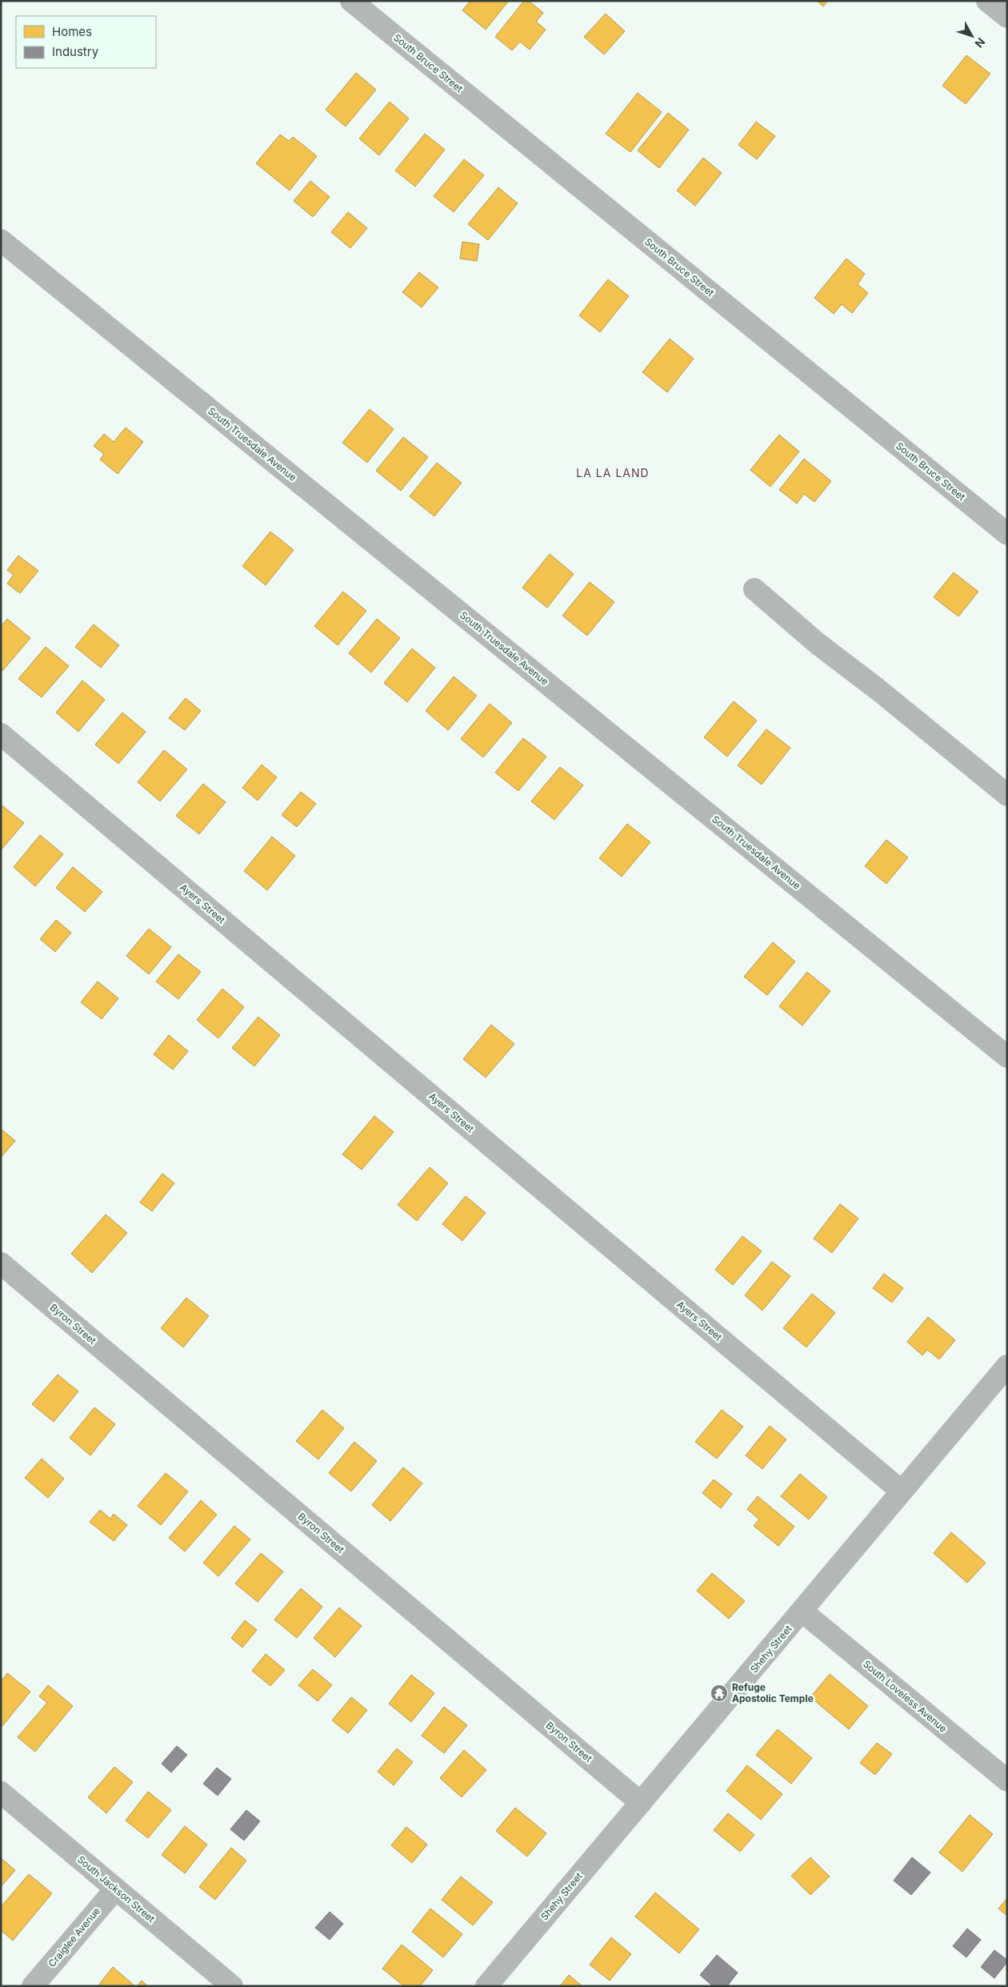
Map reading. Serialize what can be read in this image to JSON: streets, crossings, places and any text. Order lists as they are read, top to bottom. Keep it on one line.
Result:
{"streets":{"street":["South Bruce Street","South Truesdale Avenue","Ayers Street","Byron Street","Shehy Street","South Loveless Avenue","South Jackson Street","Craiglee Avenue"]},"crossings":[["Ayers Street","Shehy Street"],["Byron Street","Shehy Street"],["Shehy Street","South Loveless Avenue"],["South Jackson Street","Craiglee Avenue"]],"districts":["LA LA LAND"],"places":{"temple":["Refuge Apostolic Temple"]},"legend":["Homes","Industry"],"north":"bottom right"}
